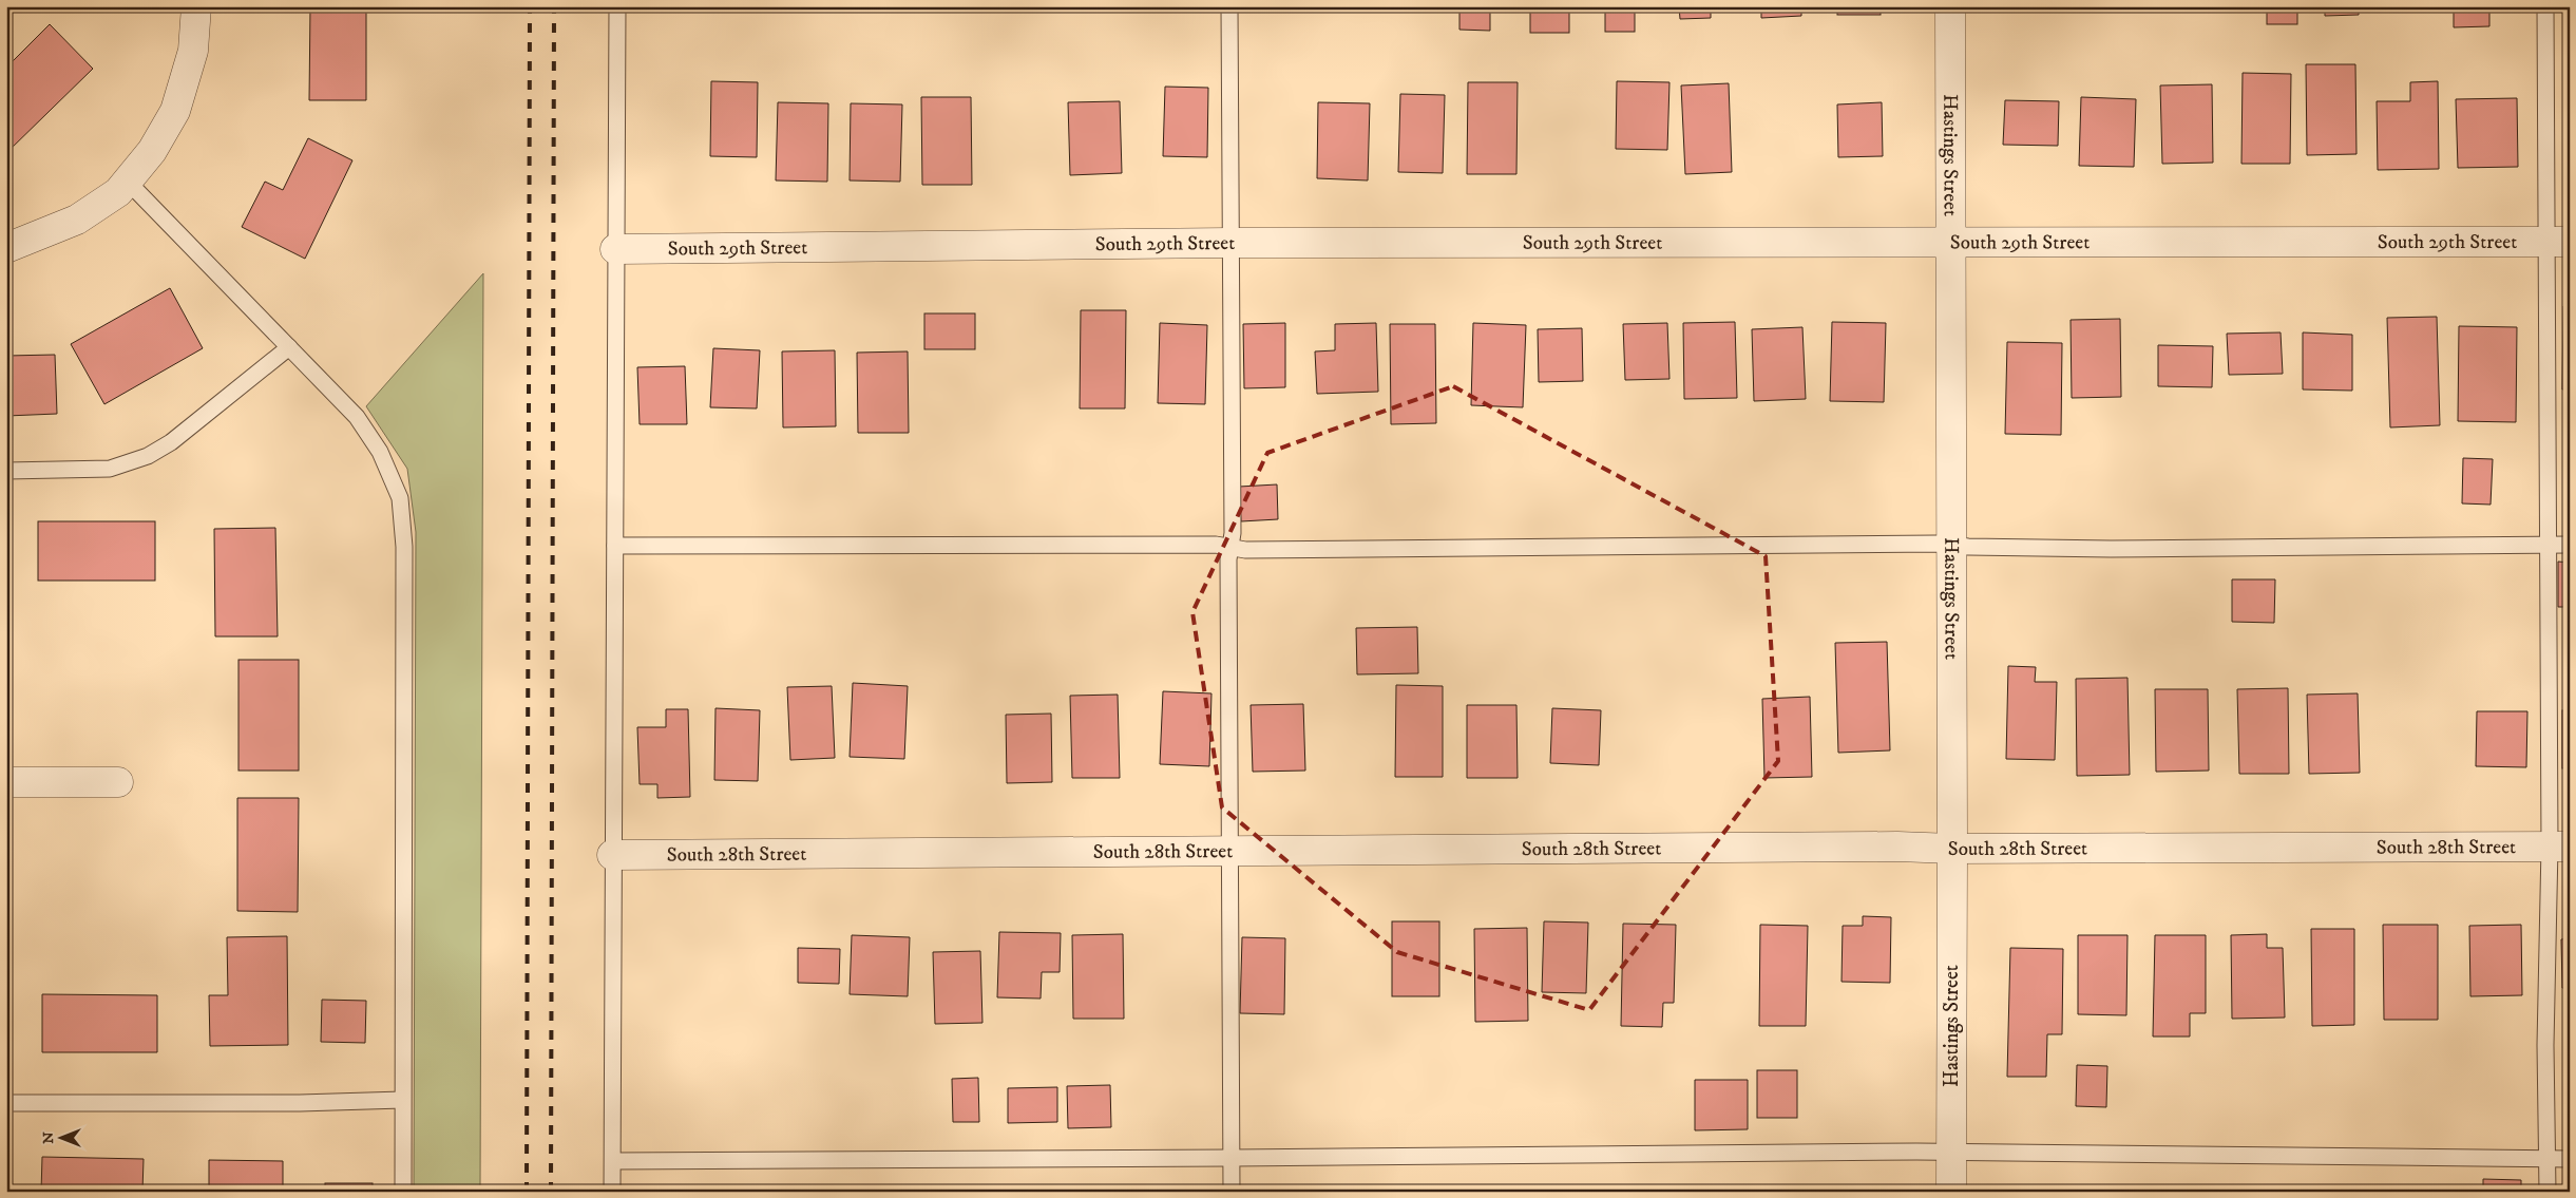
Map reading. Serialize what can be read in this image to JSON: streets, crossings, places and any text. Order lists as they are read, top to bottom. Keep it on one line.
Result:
{"streets":{"street":["Hastings Street","South 29th Street","South 28th Street"]},"crossings":[["Hastings Street","South 29th Street"],["Hastings Street","South 28th Street"]],"north":"left"}
